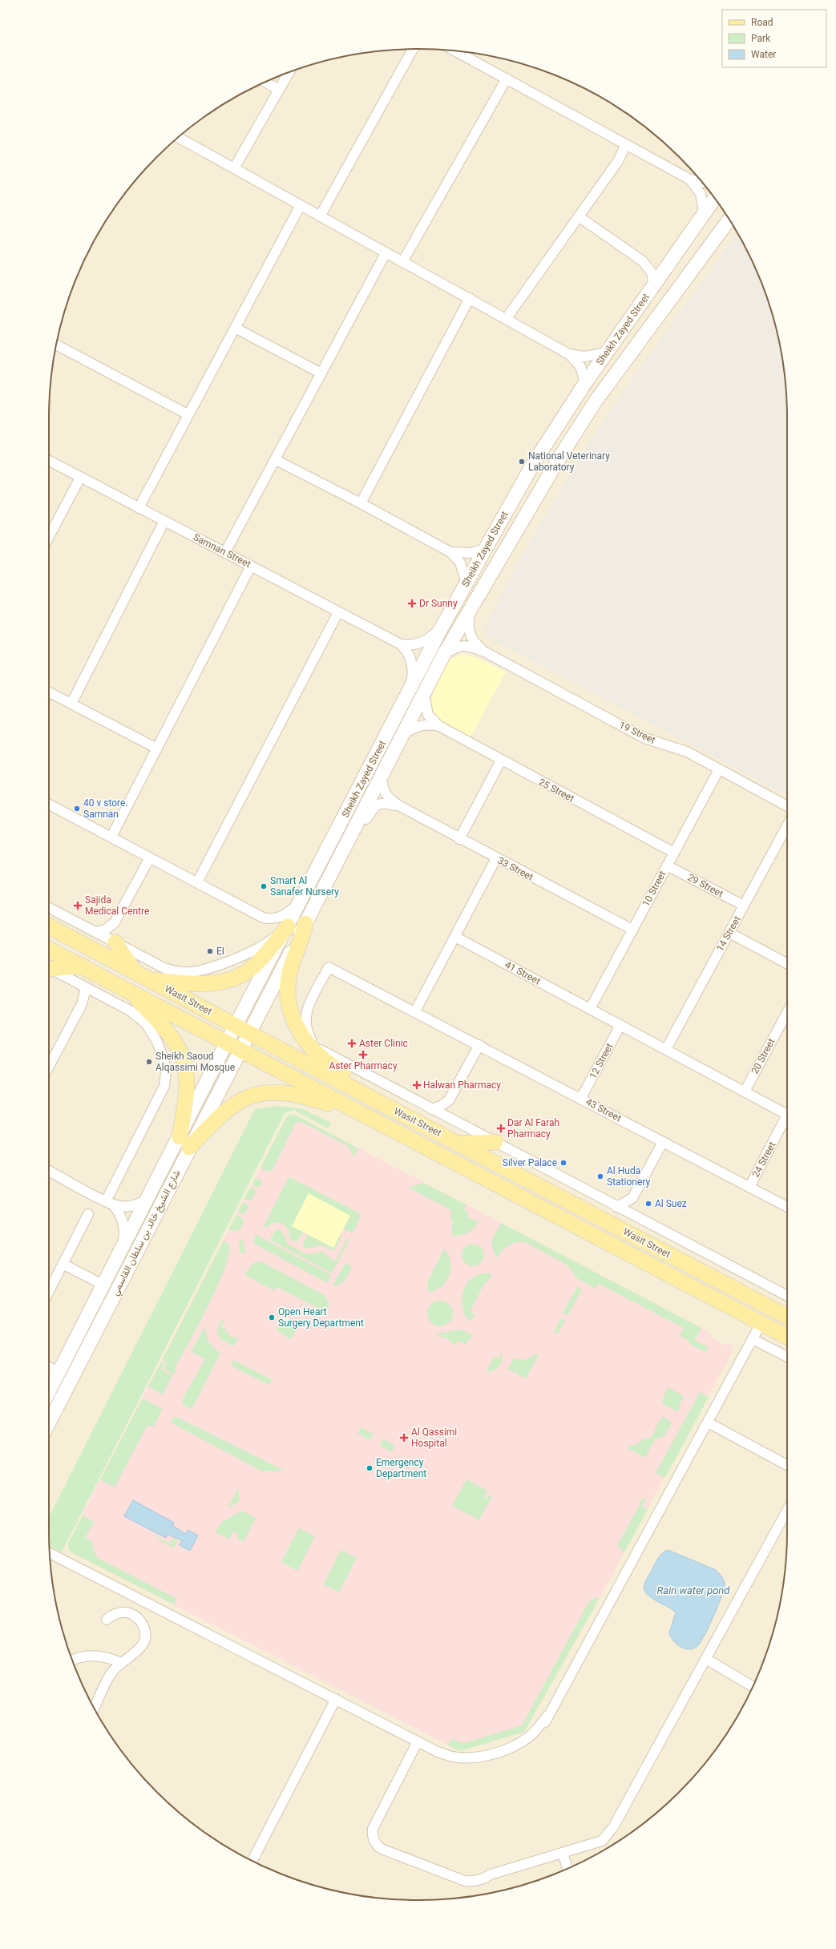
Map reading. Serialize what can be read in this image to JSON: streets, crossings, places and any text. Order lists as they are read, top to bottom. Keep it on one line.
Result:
{"streets":{"main road":["Sheikh Zayed Street","Wasit Street","شارع الشيخ خالد بن سلطان القاسمي"],"street":["Samnan Street","19 Street","25 Street","33 Street","29 Street","10 Street","14 Street","41 Street","20 Street","12 Street","43 Street","24 Street"]},"crossings":[["Sheikh Zayed Street","Samnan Street"],["Sheikh Zayed Street","25 Street"],["Sheikh Zayed Street","33 Street"],["Sheikh Zayed Street","Wasit Street"],["Sheikh Zayed Street","شارع الشيخ خالد بن سلطان القاسمي"],["19 Street","10 Street"],["25 Street","10 Street"],["33 Street","10 Street"],["29 Street","10 Street"],["29 Street","14 Street"],["10 Street","41 Street"],["14 Street","41 Street"],["41 Street","20 Street"],["41 Street","12 Street"],["Wasit Street","شارع الشيخ خالد بن سلطان القاسمي"],["12 Street","43 Street"],["43 Street","24 Street"]],"water":["Rain water pond"],"places":{"other":["National Veterinary Laboratory","40 v store. Samnan","Smart Al Sanafer Nursery","EI","Sheikh Saoud Alqassimi Mosque","Silver Palace","Al Huda Stationery","Al Suez","Open Heart Surgery Department","Emergency Department"],"health":["Dr Sunny","Sajida Medical Centre","Aster Clinic","Aster Pharmacy","Halwan Pharmacy","Dar Al Farah Pharmacy","Al Qassimi Hospital"]},"legend":["Road","Park","Water"]}
